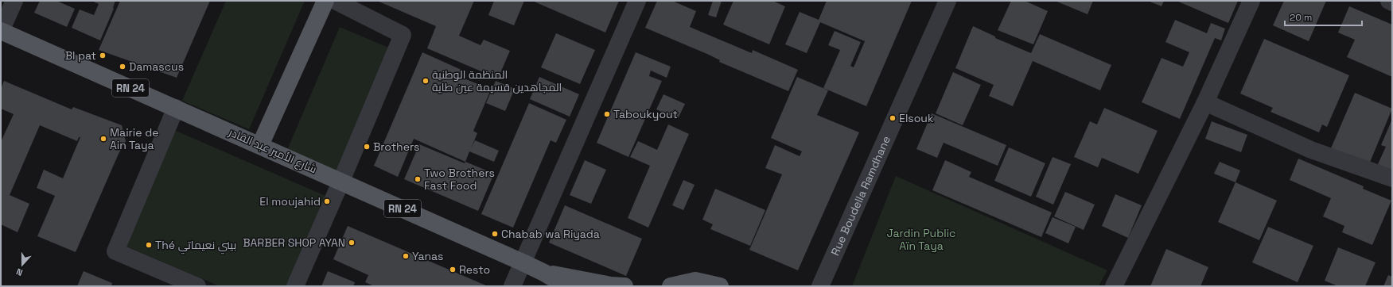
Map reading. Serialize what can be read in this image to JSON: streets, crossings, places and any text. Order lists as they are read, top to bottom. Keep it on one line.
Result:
{"streets":{"main road":["RN 24","شارع الأمير عبد القادر"],"street":["Rue Boudella Ramdhane"]},"parks":["Jardin Public Aïn Taya"],"places":["Bl pat","Damascus","المنظمة الوطنية المجاهدين قسيمة عين طاية","Taboukyout","Elsouk","Mairie de Ain Taya","Brothers","Two Brothers Fast Food","El moujahid","Chabab wa Riyada","BARBER SHOP AYAN","Thé بيني نعيماتي","Yanas","Resto"],"scale_bar":"20 m","north":"bottom"}
